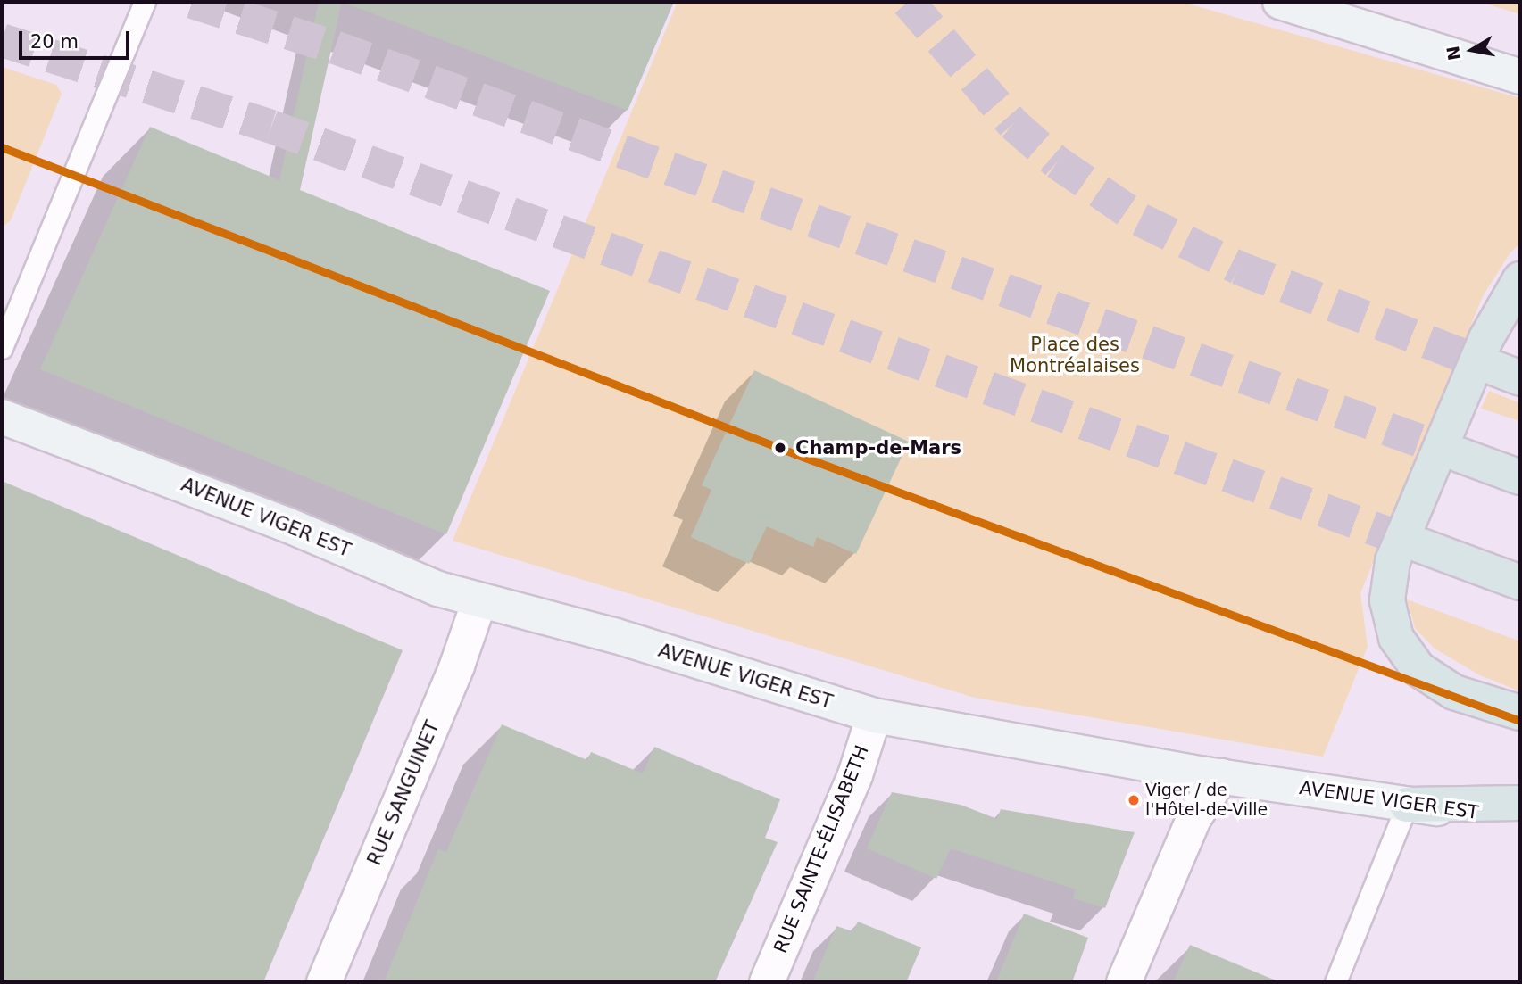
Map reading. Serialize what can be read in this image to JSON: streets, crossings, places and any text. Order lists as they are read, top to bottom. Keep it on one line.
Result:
{"streets":{"main road":["AVENUE VIGER EST"],"street":["RUE SANGUINET","RUE SAINTE-ÉLISABETH"]},"crossings":[["AVENUE VIGER EST","RUE SANGUINET"],["AVENUE VIGER EST","RUE SAINTE-ÉLISABETH"]],"parks":["Place des Montréalaises"],"places":["Champ-de-Mars","Viger / de l'Hôtel-de-Ville"],"scale_bar":"20 m","north":"left"}
